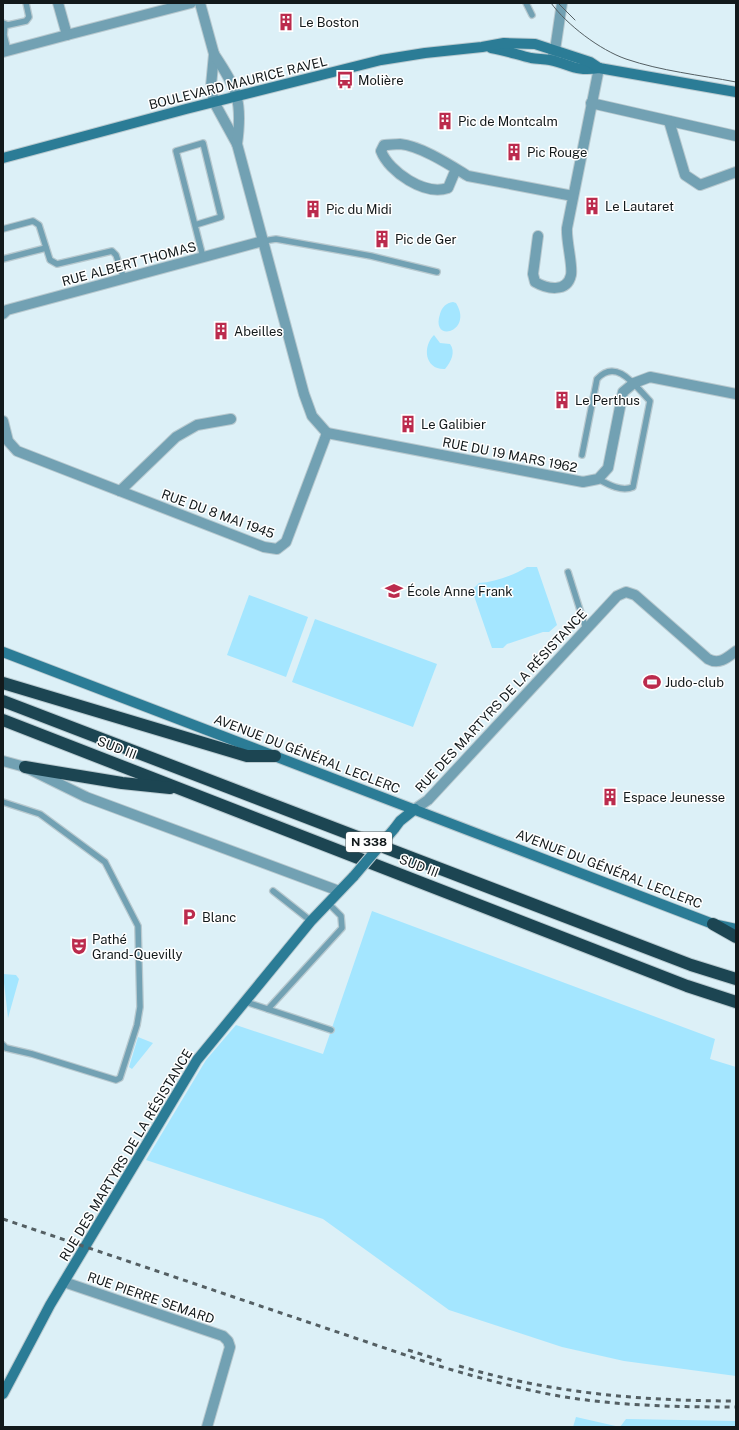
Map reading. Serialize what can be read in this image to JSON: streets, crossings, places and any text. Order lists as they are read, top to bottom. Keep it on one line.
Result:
{"streets":{"highway":["SUD III","N 338"],"street":["BOULEVARD MAURICE RAVEL","RUE ALBERT THOMAS","RUE DU 19 MARS 1962","RUE DU 8 MAI 1945","RUE DES MARTYRS DE LA RÉSISTANCE","AVENUE DU GÉNÉRAL LECLERC","RUE PIERRE SEMARD"]},"crossings":[["RUE DU 19 MARS 1962","RUE DU 8 MAI 1945"],["RUE DES MARTYRS DE LA RÉSISTANCE","AVENUE DU GÉNÉRAL LECLERC"],["RUE DES MARTYRS DE LA RÉSISTANCE","RUE PIERRE SEMARD"]],"places":{"building":["Le Boston","Pic de Montcalm","Pic Rouge","Le Lautaret","Pic du Midi","Pic de Ger","Abeilles","Le Perthus","Le Galibier","Espace Jeunesse"],"bus stop":["Molière"],"school or university":["École Anne Frank"],"sports":["Judo-club"],"parking":["Blanc"],"theatre":["Pathé Grand-Quevilly"]}}
